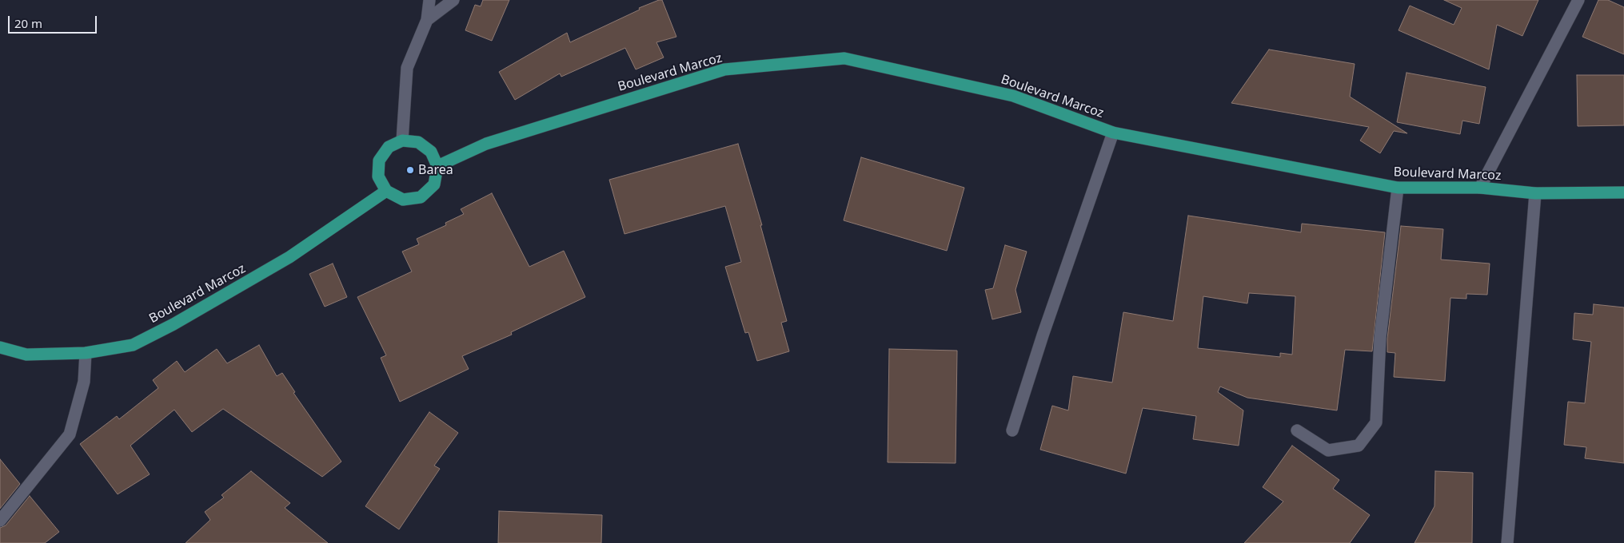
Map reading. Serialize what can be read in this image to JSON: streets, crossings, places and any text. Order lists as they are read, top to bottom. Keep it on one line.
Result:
{"streets":{"main road":["Boulevard Marcoz"]},"places":["Barea"],"scale_bar":"20 m"}
